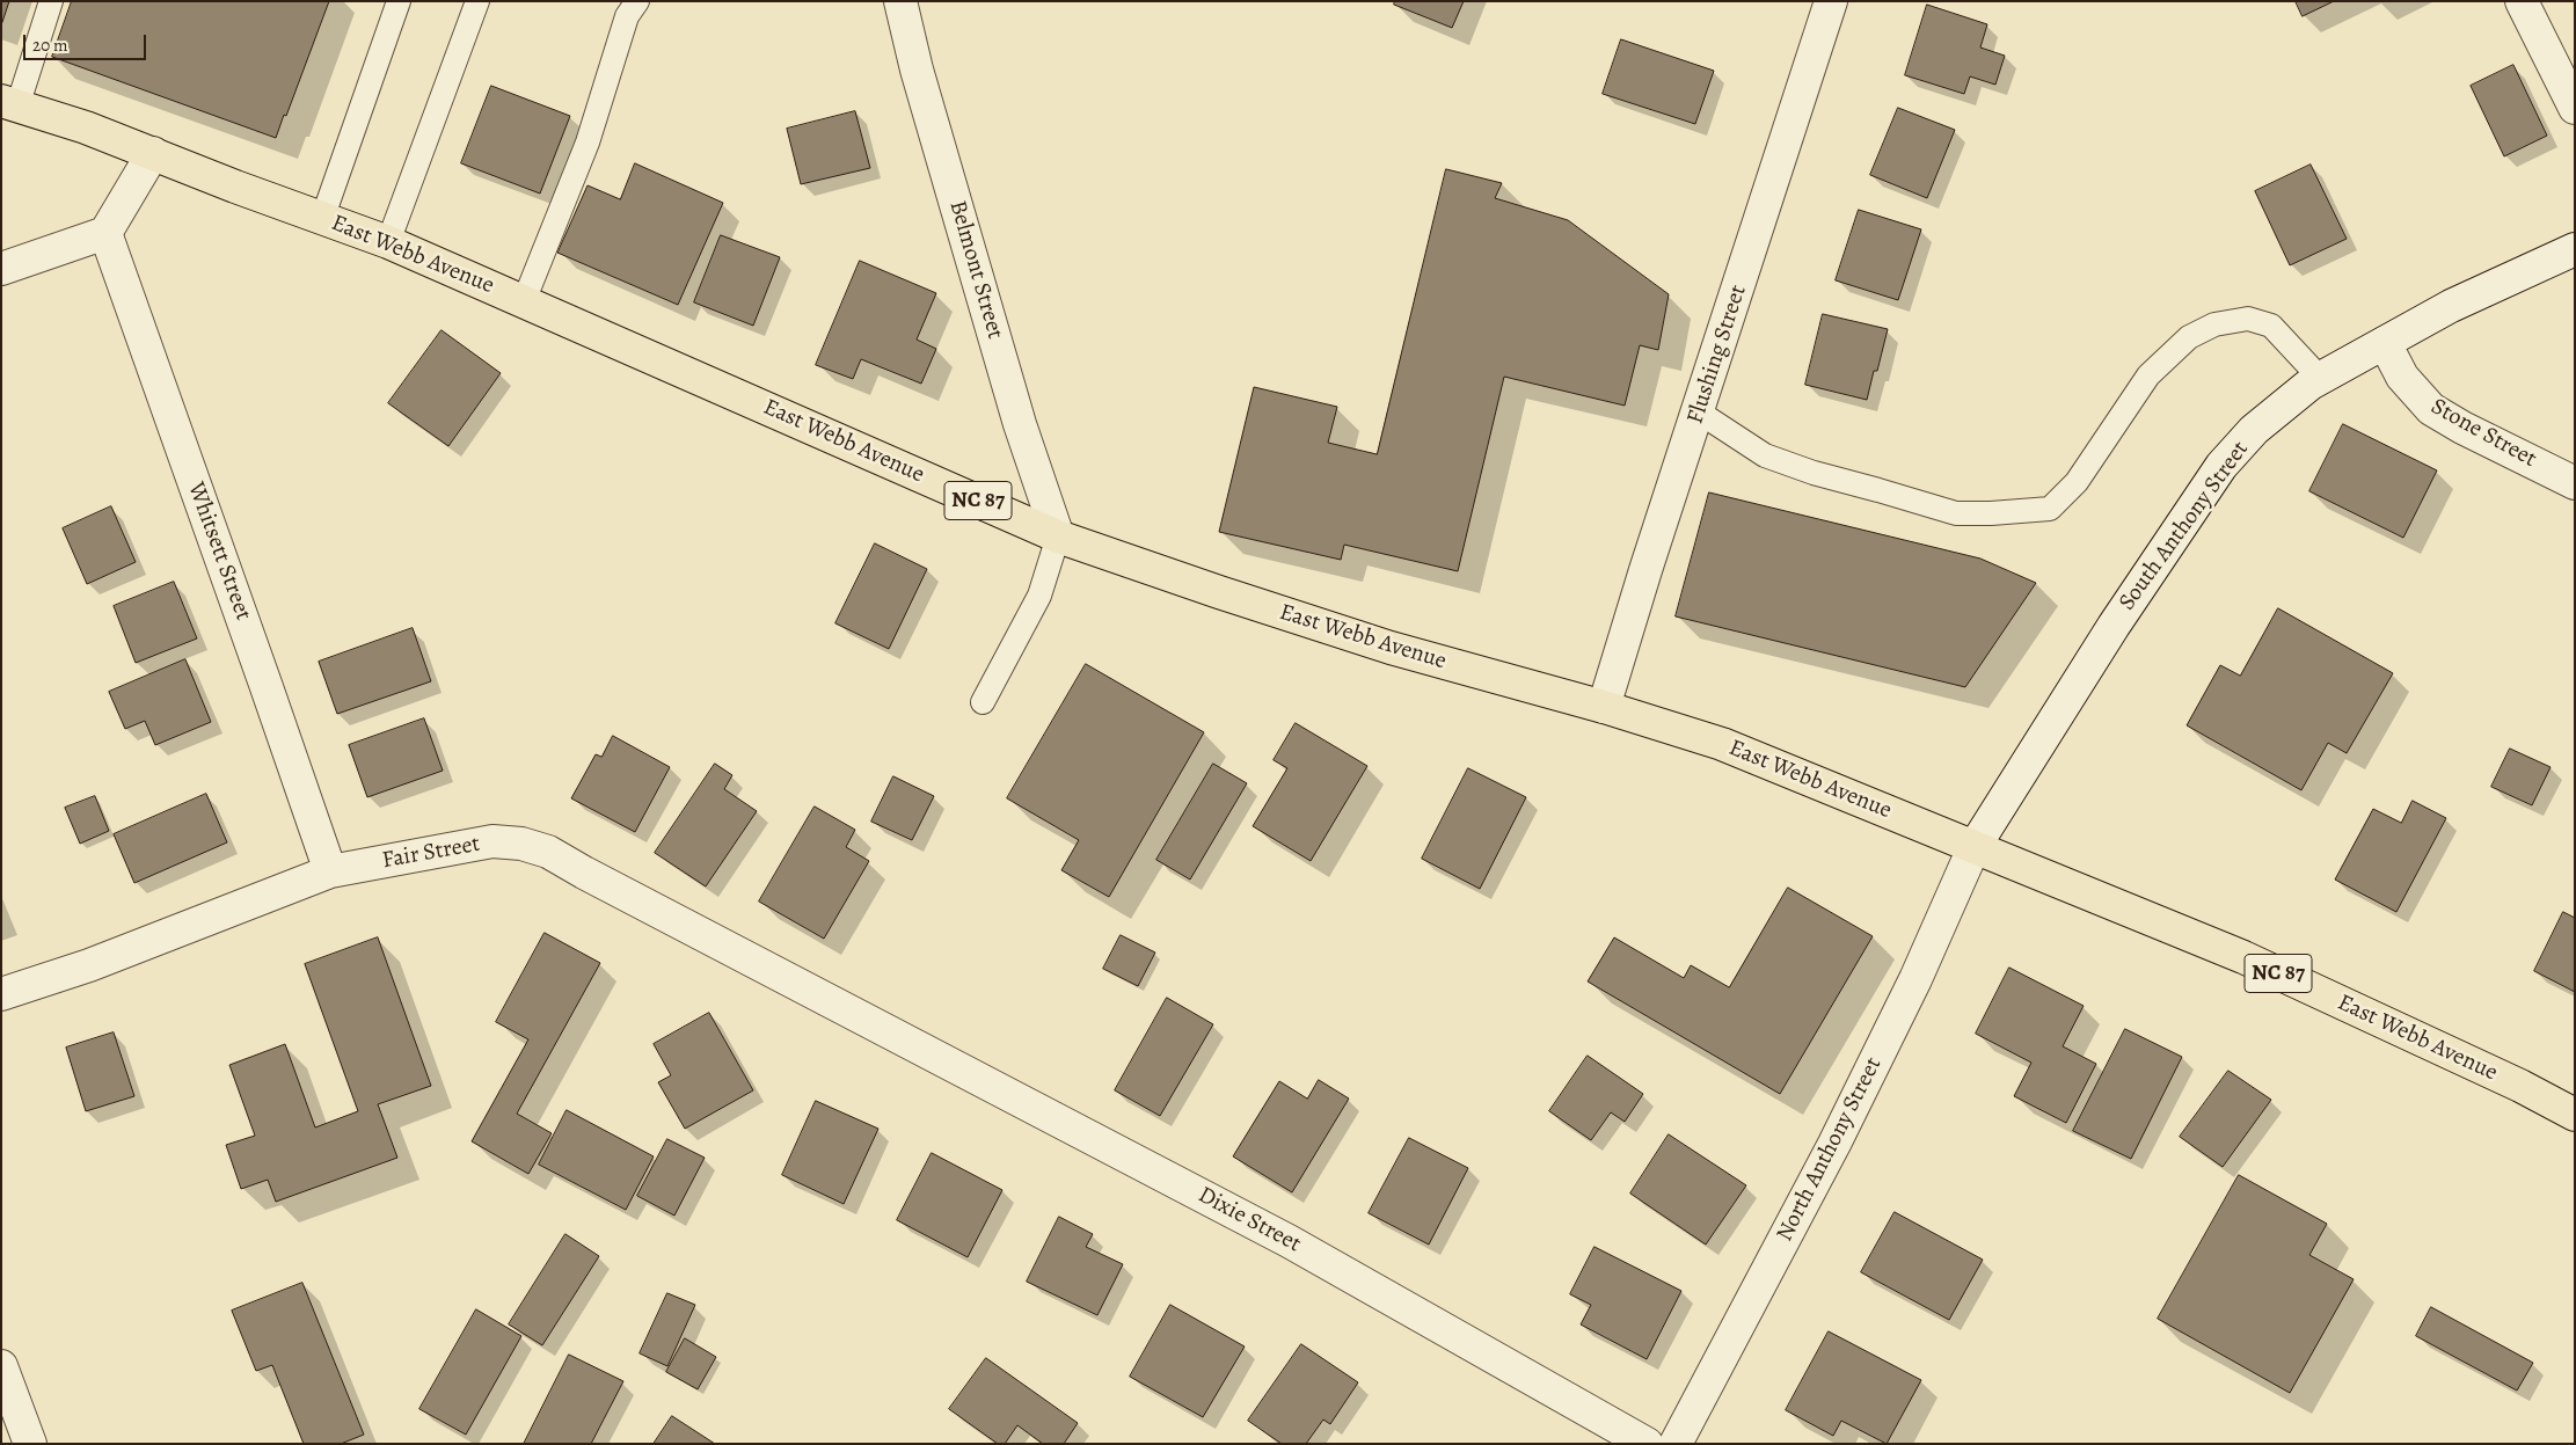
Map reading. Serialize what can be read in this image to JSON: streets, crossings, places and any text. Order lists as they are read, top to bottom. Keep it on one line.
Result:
{"streets":{"highway":["East Webb Avenue","NC 87"],"street":["Belmont Street","Flushing Street","Stone Street","South Anthony Street","Whitsett Street","Fair Street","North Anthony Street","Dixie Street"]},"crossings":[["East Webb Avenue","Belmont Street"],["East Webb Avenue","Flushing Street"],["East Webb Avenue","South Anthony Street"],["East Webb Avenue","North Anthony Street"],["Stone Street","South Anthony Street"],["South Anthony Street","North Anthony Street"],["Whitsett Street","Fair Street"],["Fair Street","Dixie Street"]],"scale_bar":"20 m"}
